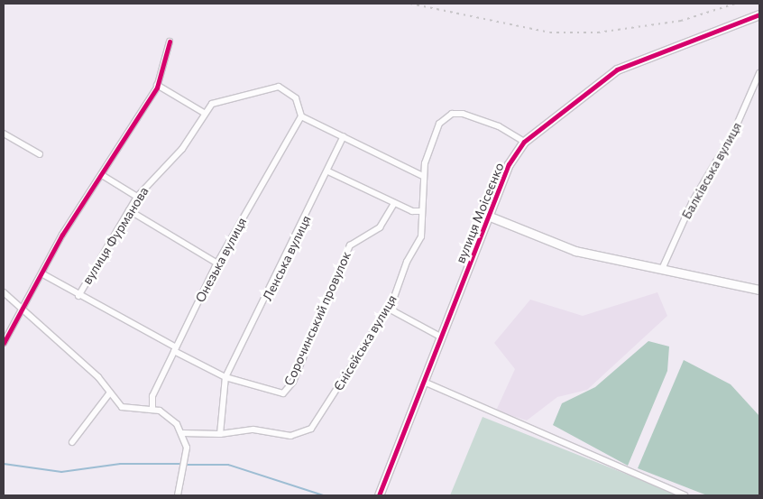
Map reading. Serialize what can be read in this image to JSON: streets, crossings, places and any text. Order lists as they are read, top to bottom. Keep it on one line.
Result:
{"streets":{"street":["Балківська вулиця","вулиця Моісеєнко","вулиця Фурманова","Ленська вулиця","Онезька вулиця","Сорочинський провулок","Єнісейська вулиця"]},"crossings":[["вулиця Моісеєнко","Єнісейська вулиця"],["Ленська вулиця","Сорочинський провулок"],["Ленська вулиця","Єнісейська вулиця"]]}
